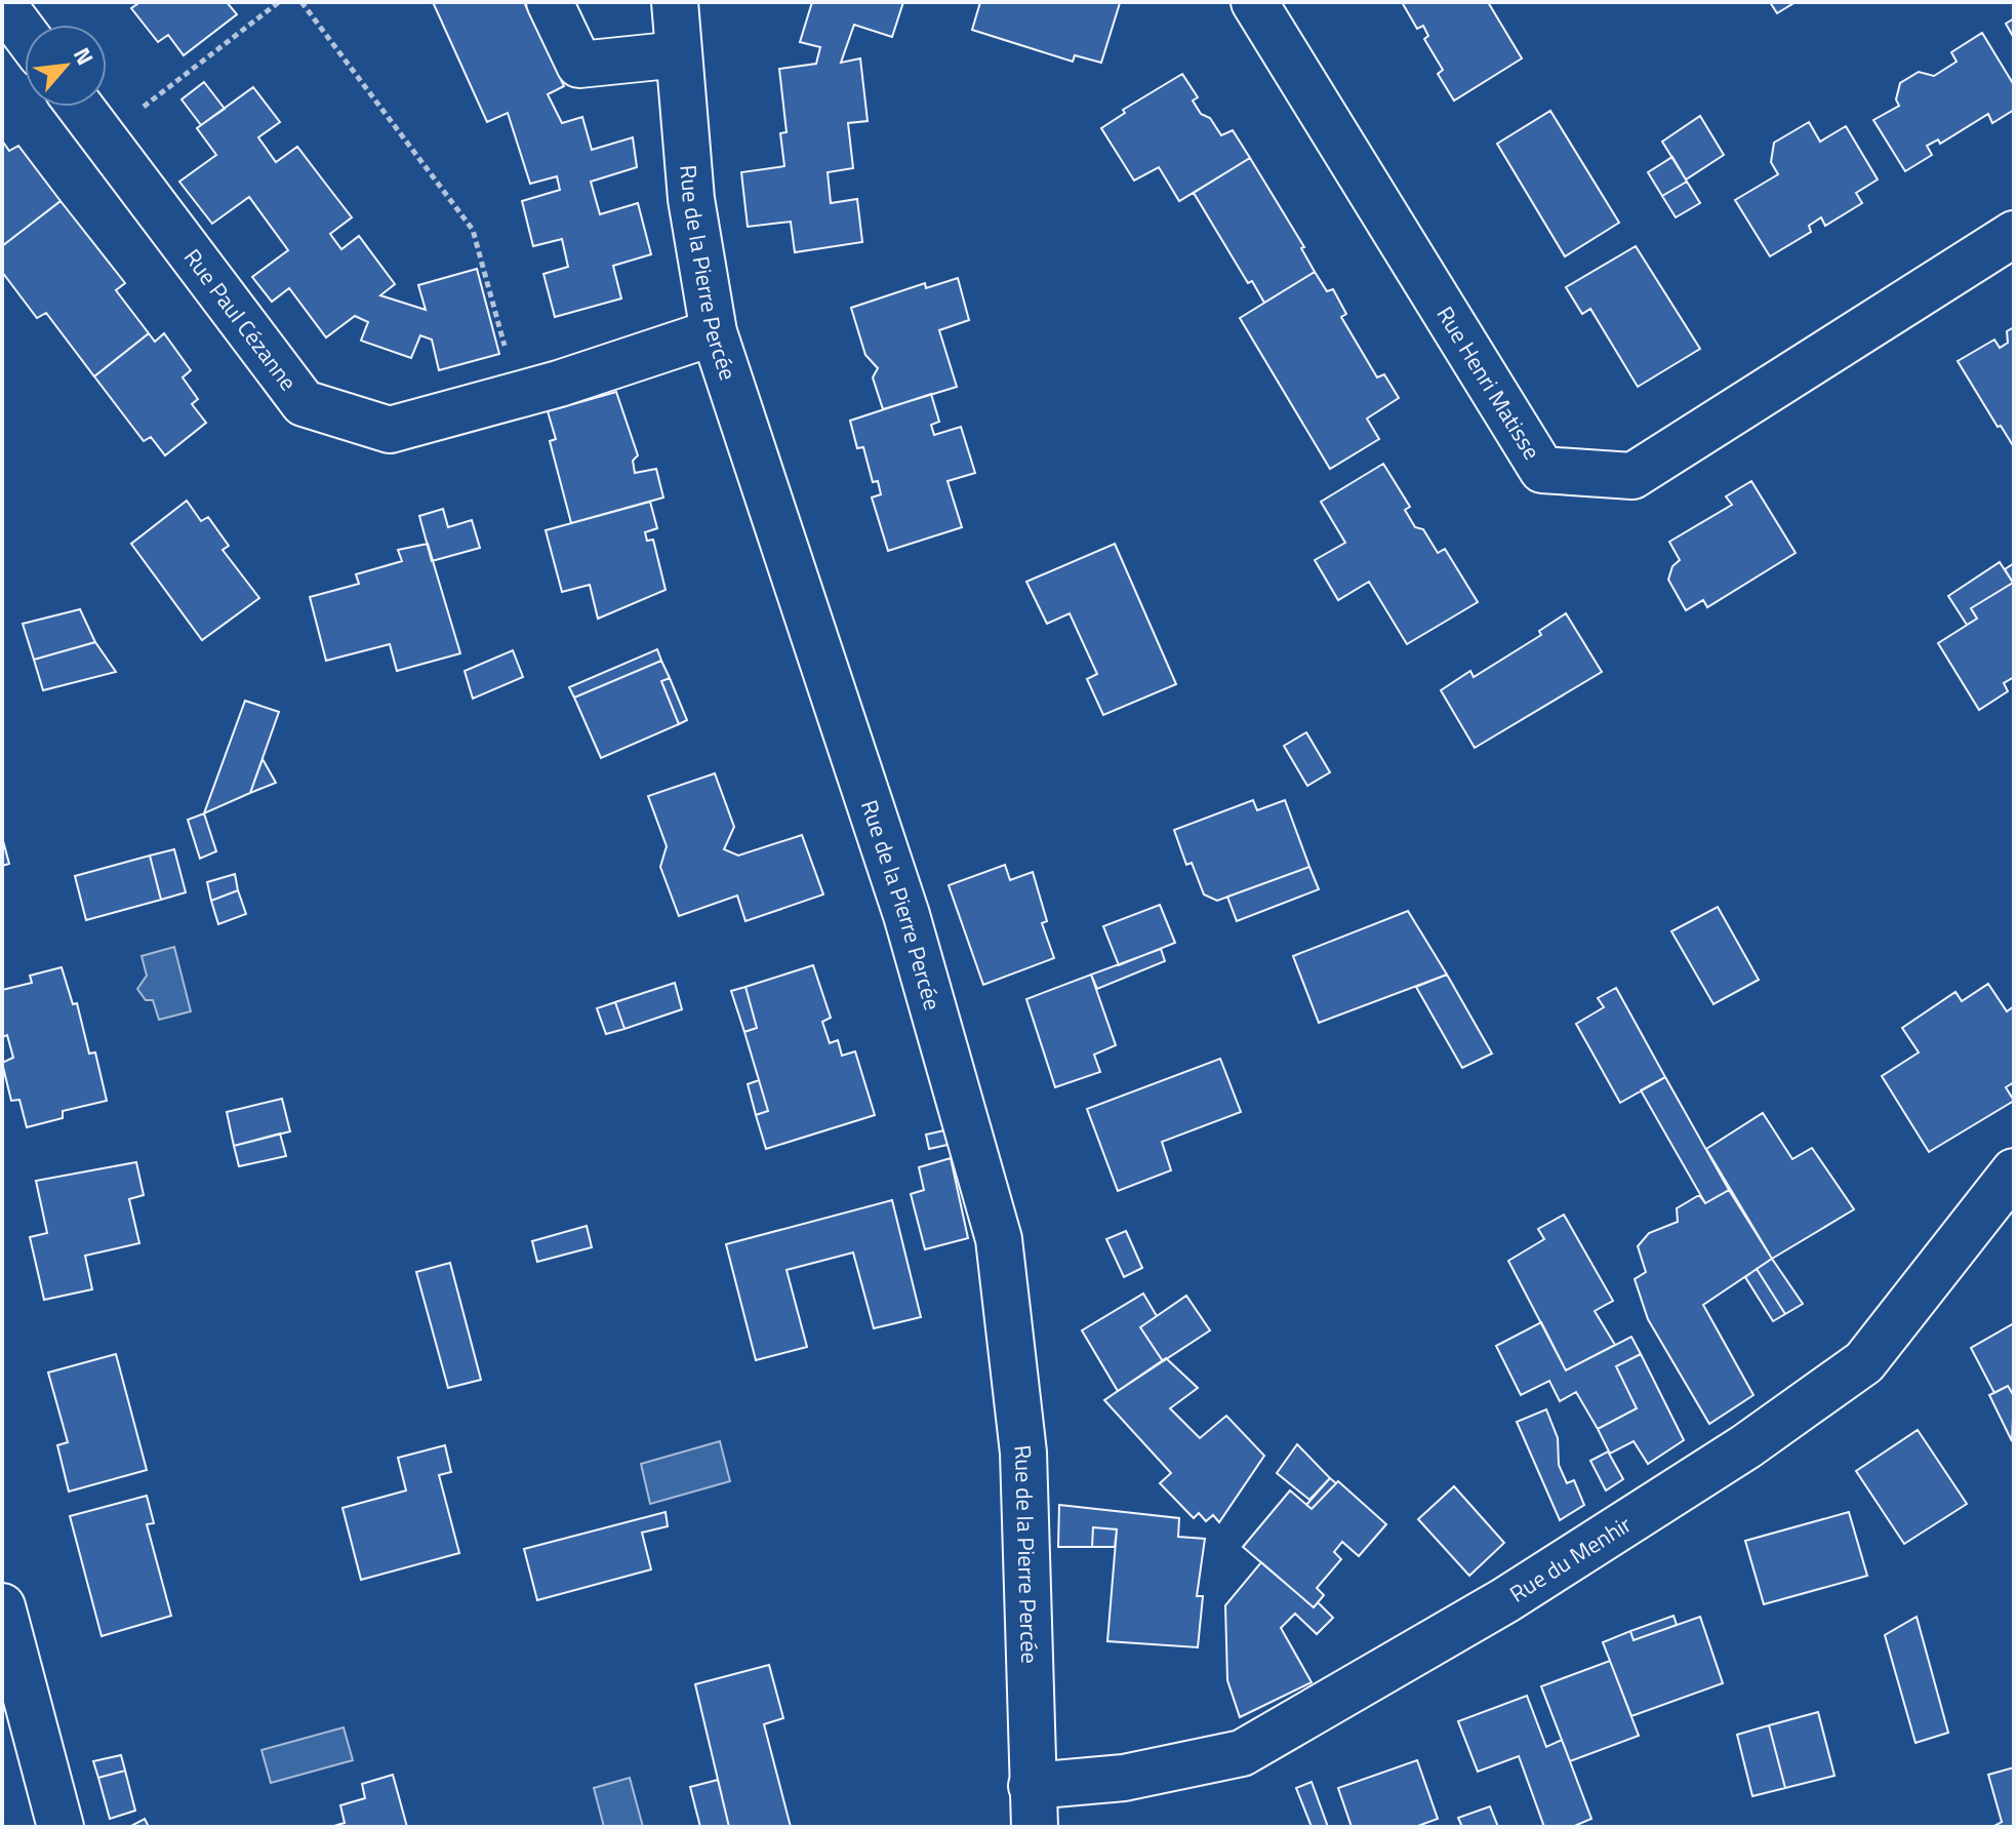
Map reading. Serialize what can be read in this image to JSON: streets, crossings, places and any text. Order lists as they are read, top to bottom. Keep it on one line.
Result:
{"streets":{"street":["Rue de la Pierre Percée","Rue Paul Cézanne","Rue Henri Matisse","Rue du Menhir"]},"crossings":[["Rue de la Pierre Percée","Rue Paul Cézanne"],["Rue de la Pierre Percée","Rue du Menhir"]],"north":"top right"}
